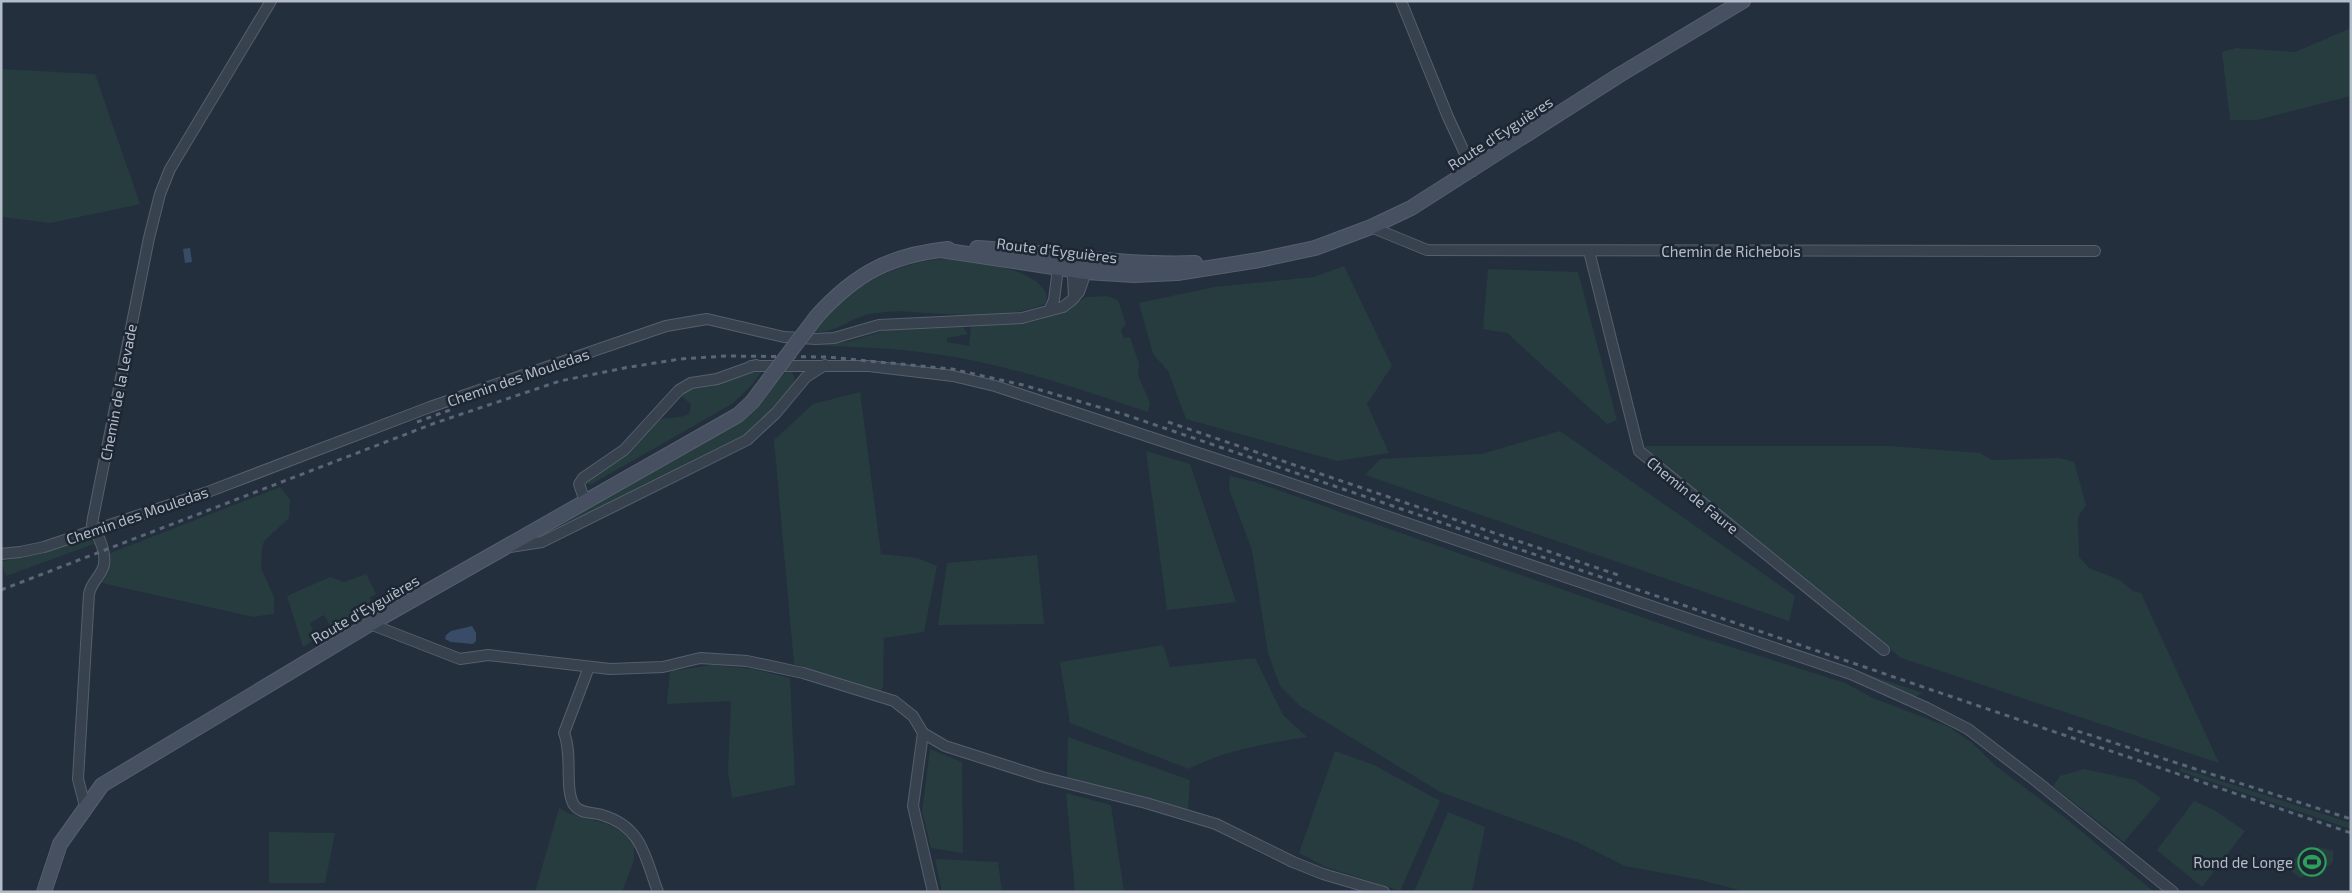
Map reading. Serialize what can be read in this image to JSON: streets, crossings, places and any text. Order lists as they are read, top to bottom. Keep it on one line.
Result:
{"streets":{"main road":["Route d'Eyguières"],"street":["Chemin de Richebois","Chemin des Mouledas","Chemin de la Levade","Chemin de Faure"]},"crossings":[["Route d'Eyguières","Chemin de Richebois"],["Route d'Eyguières","Chemin de la Levade"],["Chemin de Richebois","Chemin de Faure"],["Chemin des Mouledas","Chemin de la Levade"]],"places":{"sports":["Rond de Longe"]}}
